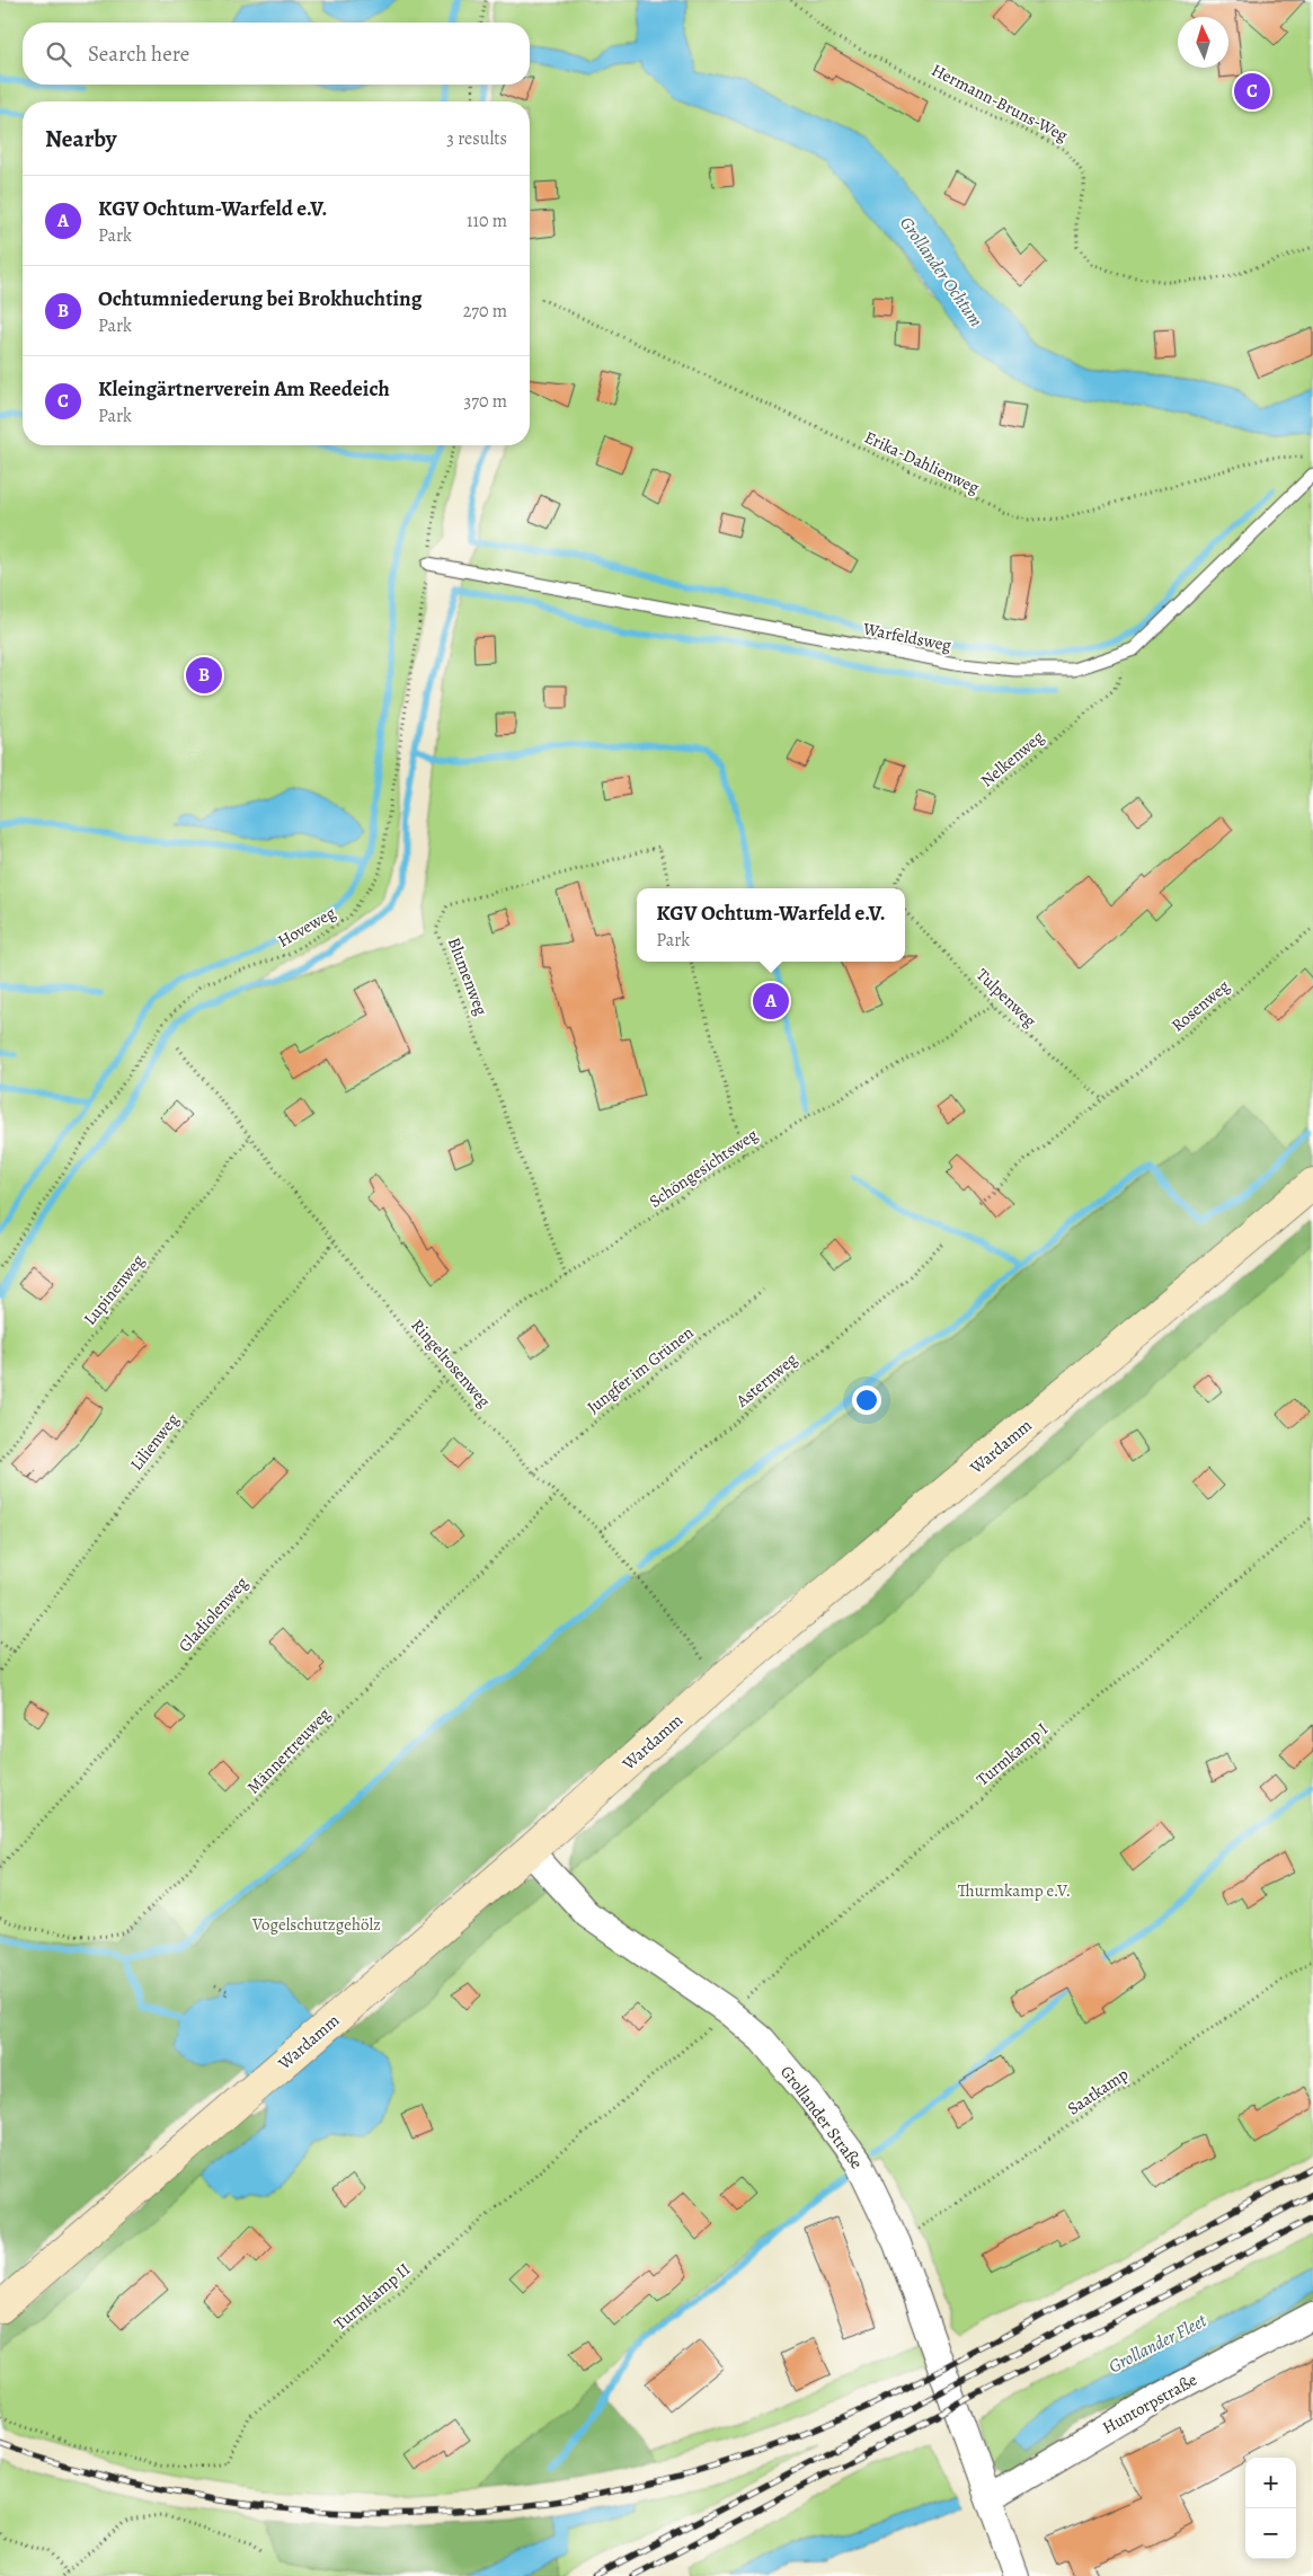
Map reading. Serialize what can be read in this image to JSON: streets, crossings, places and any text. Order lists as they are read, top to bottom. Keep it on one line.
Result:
{"streets":{"street":["Wardamm","Grollander Straße","Huntorpstraße"],"lane":["Warfeldsweg"],"path":["Hermann-Bruns-Weg","Erika-Dahlienweg","Nelkenweg","Hoveweg","Blumenweg","Tulpenweg","Rosenweg","Schöngesichtsweg","Lupinenweg","Ringelrosenweg","Jungfer im Grünen","Asternweg","Lilienweg","Gladiolenweg","Männertreuweg","Turmkamp I","Saatkamp","Turmkamp II"]},"crossings":[["Warfeldsweg","Nelkenweg"],["Warfeldsweg","Hoveweg"],["Blumenweg","Schöngesichtsweg"],["Tulpenweg","Rosenweg"],["Tulpenweg","Schöngesichtsweg"],["Schöngesichtsweg","Ringelrosenweg"],["Lupinenweg","Ringelrosenweg"],["Ringelrosenweg","Jungfer im Grünen"],["Ringelrosenweg","Asternweg"],["Ringelrosenweg","Lilienweg"],["Ringelrosenweg","Wardamm"],["Ringelrosenweg","Gladiolenweg"],["Ringelrosenweg","Männertreuweg"],["Wardamm","Grollander Straße"],["Turmkamp I","Grollander Straße"],["Turmkamp I","Turmkamp II"],["Saatkamp","Grollander Straße"],["Grollander Straße","Turmkamp II"],["Grollander Straße","Huntorpstraße"]],"water":["Grollander Ochtum","Grollander Fleet"],"parks":["Thurmkamp e.V.","Vogelschutzgehölz"],"north":"top","page":{"search":"Search here","pins":["C","B","A"],"heading":["Nearby","3 results"],"list":[{"mark":"A","name":"KGV Ochtum-Warfeld e.V.","note":"Park","value":"110 m"},{"mark":"B","name":"Ochtumniederung bei Brokhuchting","note":"Park","value":"270 m"},{"mark":"C","name":"Kleingärtnerverein Am Reedeich","note":"Park","value":"370 m"}],"popup":["KGV Ochtum-Warfeld e.V.","Park"],"map_buttons":["+","−"]}}
